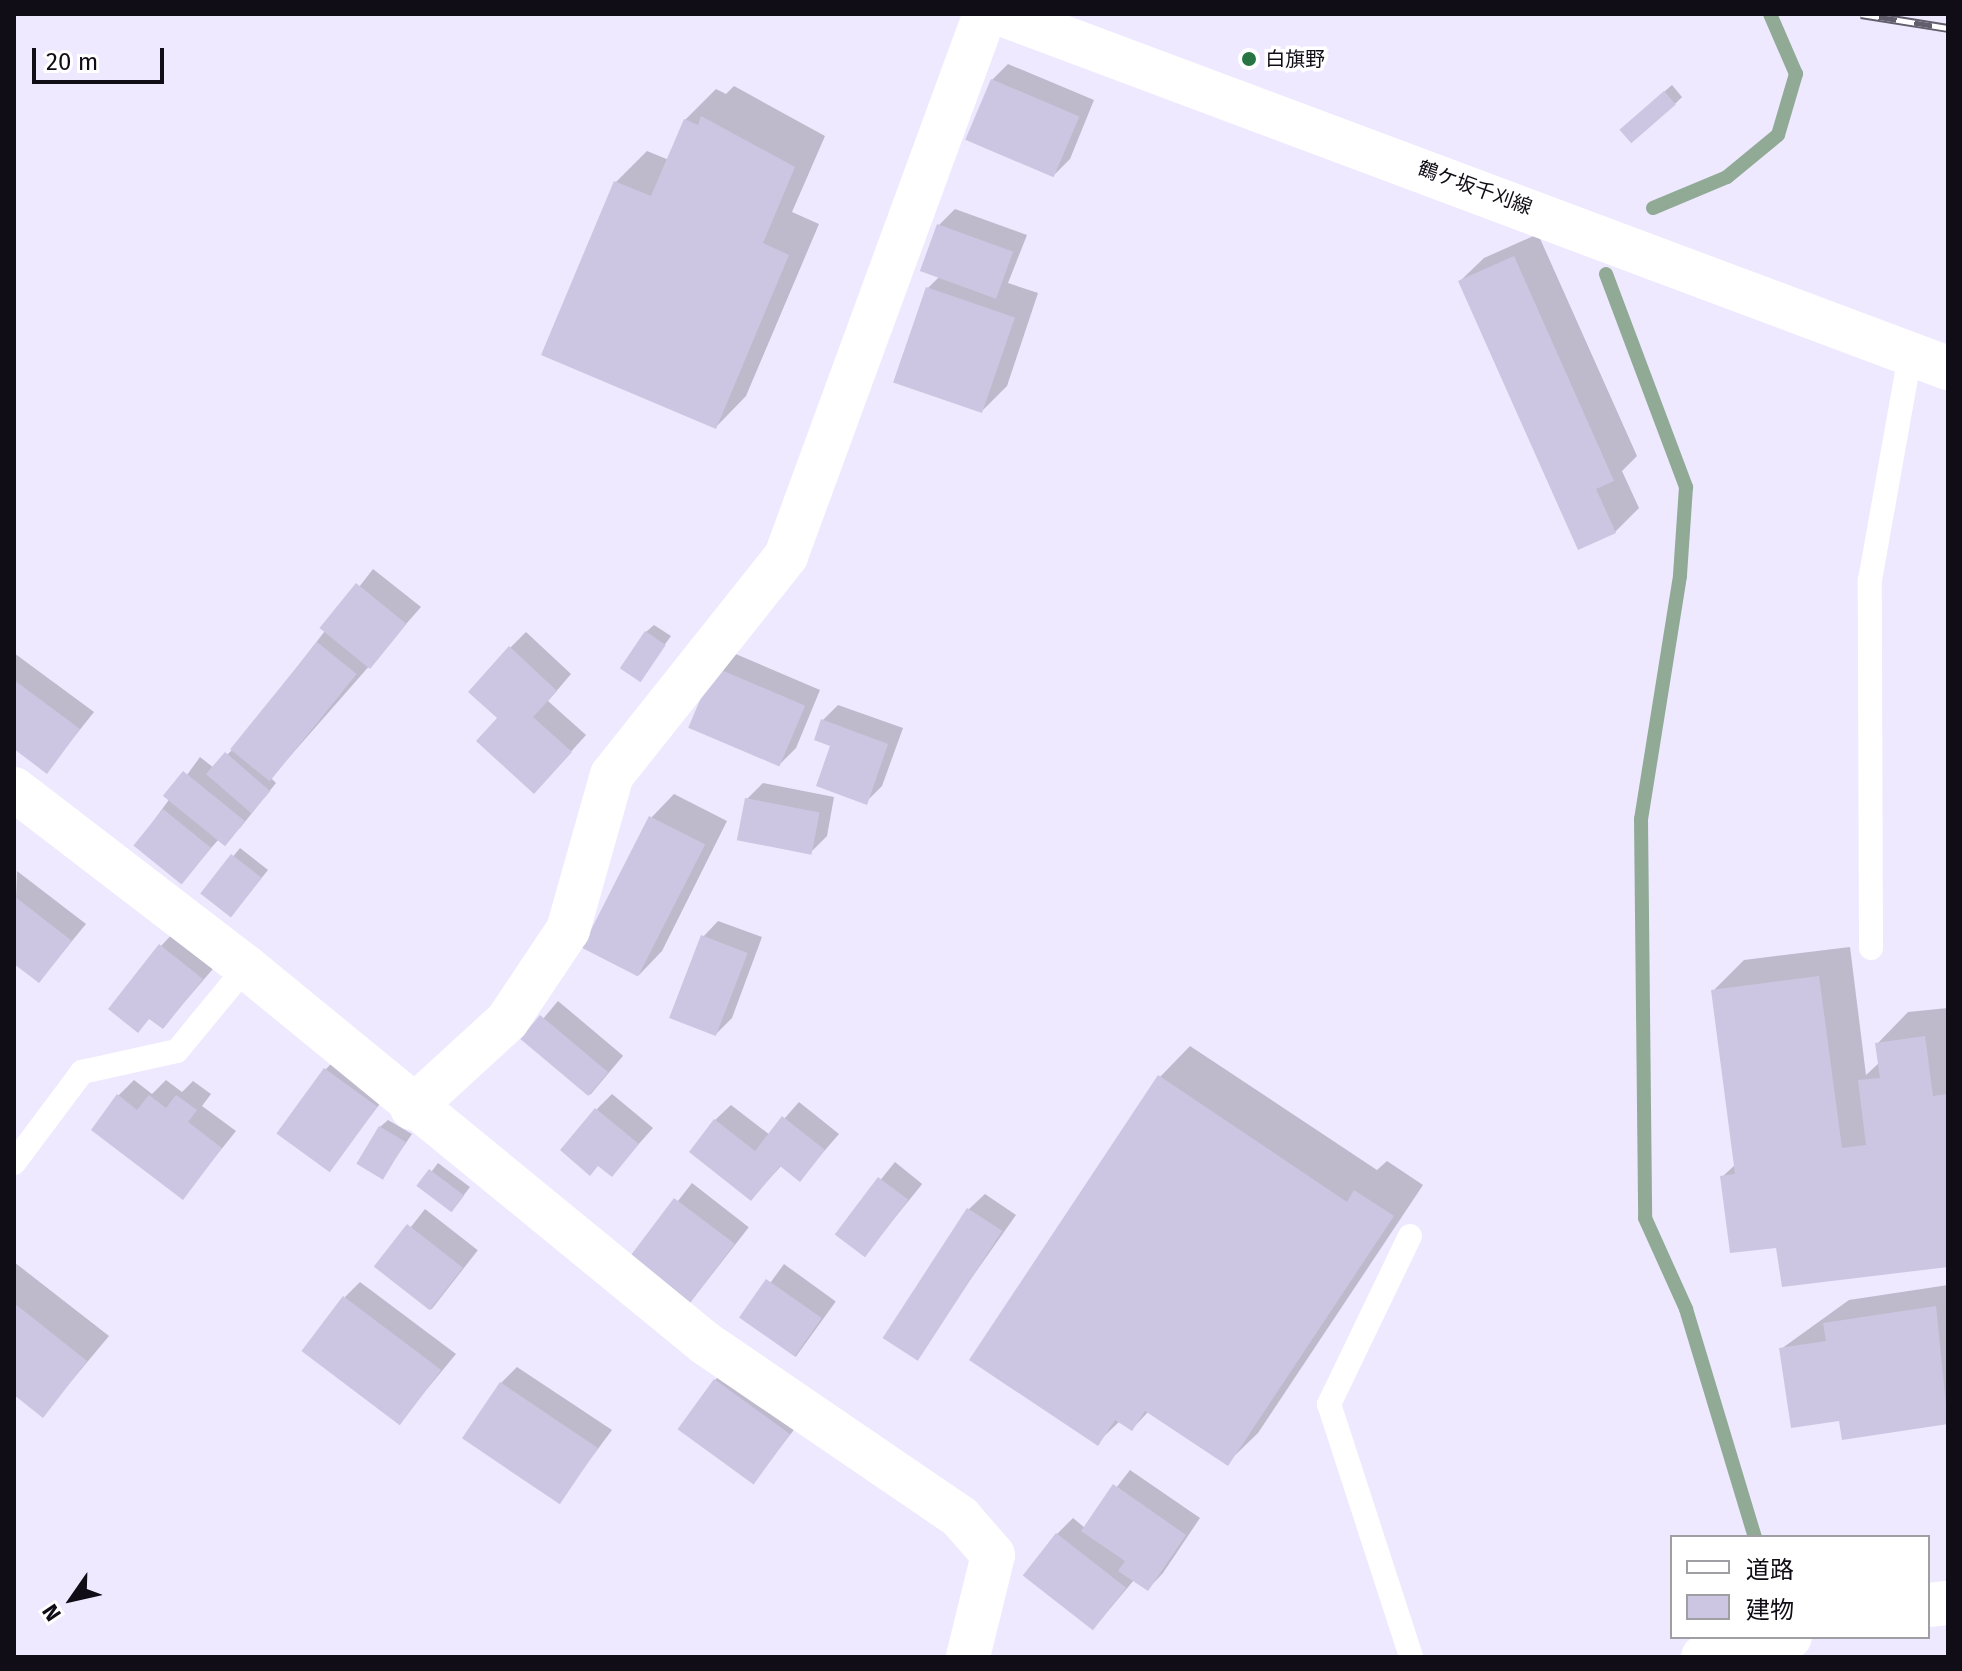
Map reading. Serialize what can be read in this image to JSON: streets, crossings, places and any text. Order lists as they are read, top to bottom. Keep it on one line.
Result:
{"streets":{"main road":["鶴ケ坂千刈線"]},"places":["白旗野"],"legend":["道路","建物"],"scale_bar":"20 m","north":"bottom left"}
